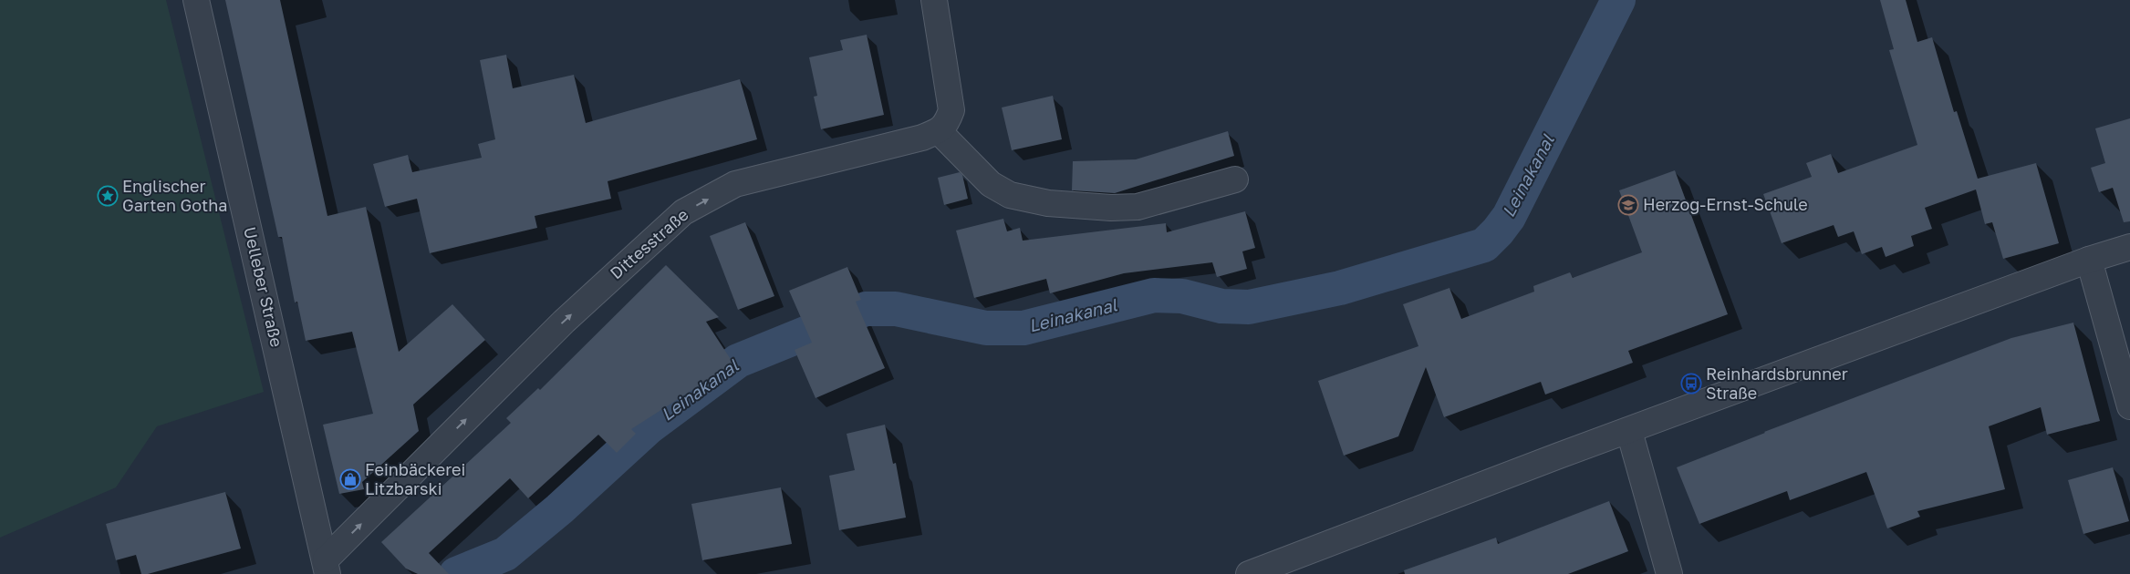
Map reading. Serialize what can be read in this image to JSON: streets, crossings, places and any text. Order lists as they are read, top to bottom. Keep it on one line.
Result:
{"streets":{"street":["Dittesstraße","Uelleber Straße"]},"crossings":[["Dittesstraße","Uelleber Straße"]],"one_way":["Dittesstraße"],"water":["Leinakanal"],"places":{"place":["Englischer Garten Gotha"],"school or university":["Herzog-Ernst-Schule"],"bus stop":["Reinhardsbrunner Straße"],"shop":["Feinbäckerei Litzbarski"]}}
